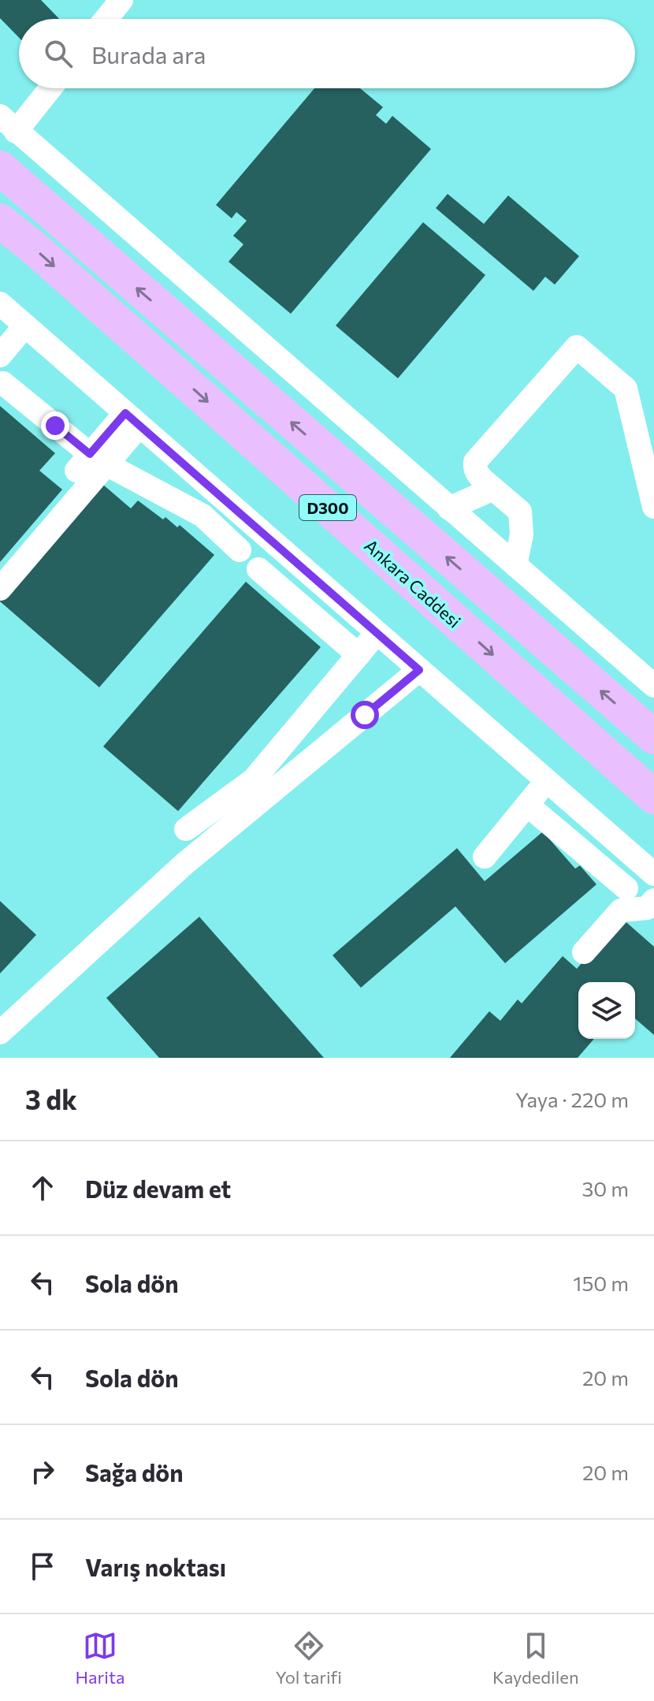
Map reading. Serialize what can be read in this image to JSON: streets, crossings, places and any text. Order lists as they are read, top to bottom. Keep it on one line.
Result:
{"streets":{"highway":["D300","Ankara Caddesi"]},"page":{"search":"Burada ara","heading":["3 dk","Yaya · 220 m"],"list":[["Düz devam et","30 m"],["Sola dön","150 m"],["Sola dön","20 m"],["Sağa dön","20 m"],"Varış noktası"],"nav":["Harita","Yol tarifi","Kaydedilen"]}}
